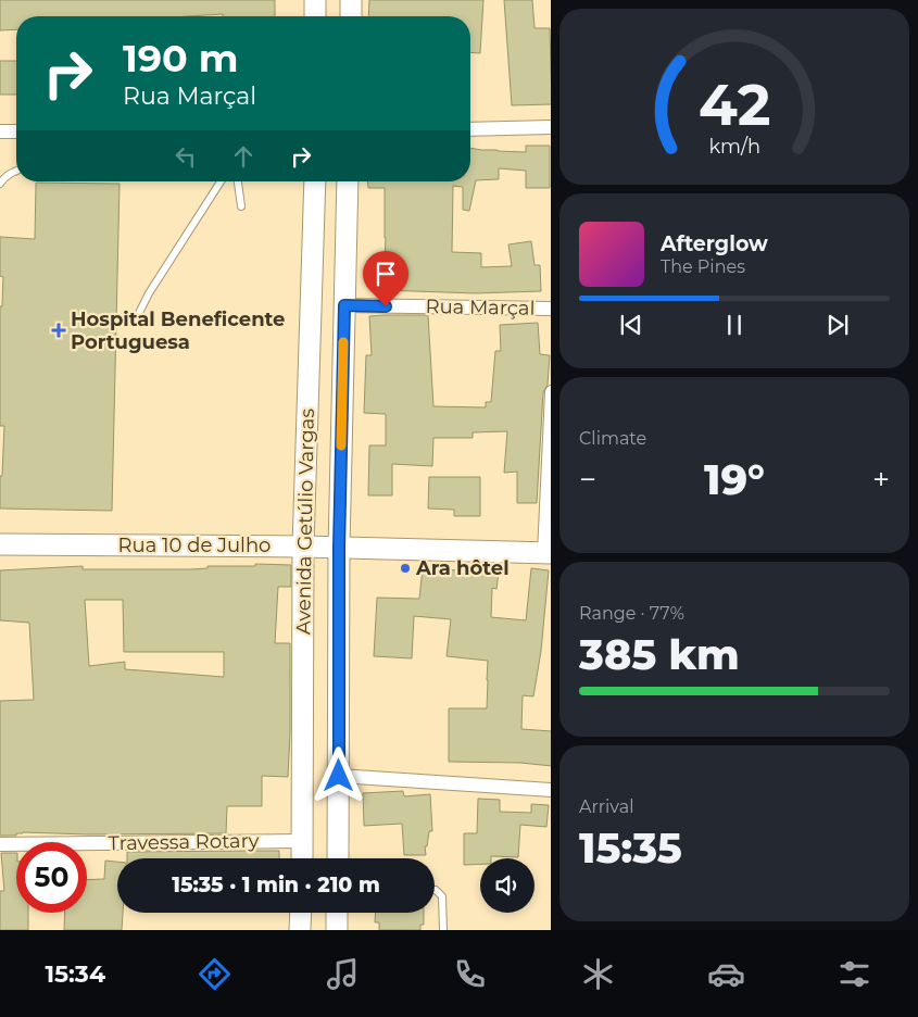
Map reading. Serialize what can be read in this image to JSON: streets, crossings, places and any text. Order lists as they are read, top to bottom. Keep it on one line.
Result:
{"streets":{"main road":["Avenida Getúlio Vargas","Rua 10 de Julho"],"street":["Rua Marçal","Travessa Rotary"]},"crossings":[["Rua Marçal","Avenida Getúlio Vargas"],["Avenida Getúlio Vargas","Rua 10 de Julho"],["Avenida Getúlio Vargas","Travessa Rotary"]],"places":{"health":["Hospital Beneficente Portuguesa"],"other":["Ara hôtel"]},"page":{"turn":["190 m","Rua Marçal"],"song":["Afterglow","The Pines"],"tile":["Climate",["Range · 77%","385 km"],["Arrival","15:35"]],"heat":["−","19°","+"],"limit":"50","trip":"15:35 · 1 min · 210 m","tabs":"15:34","gauge":["42","km/h"]}}
